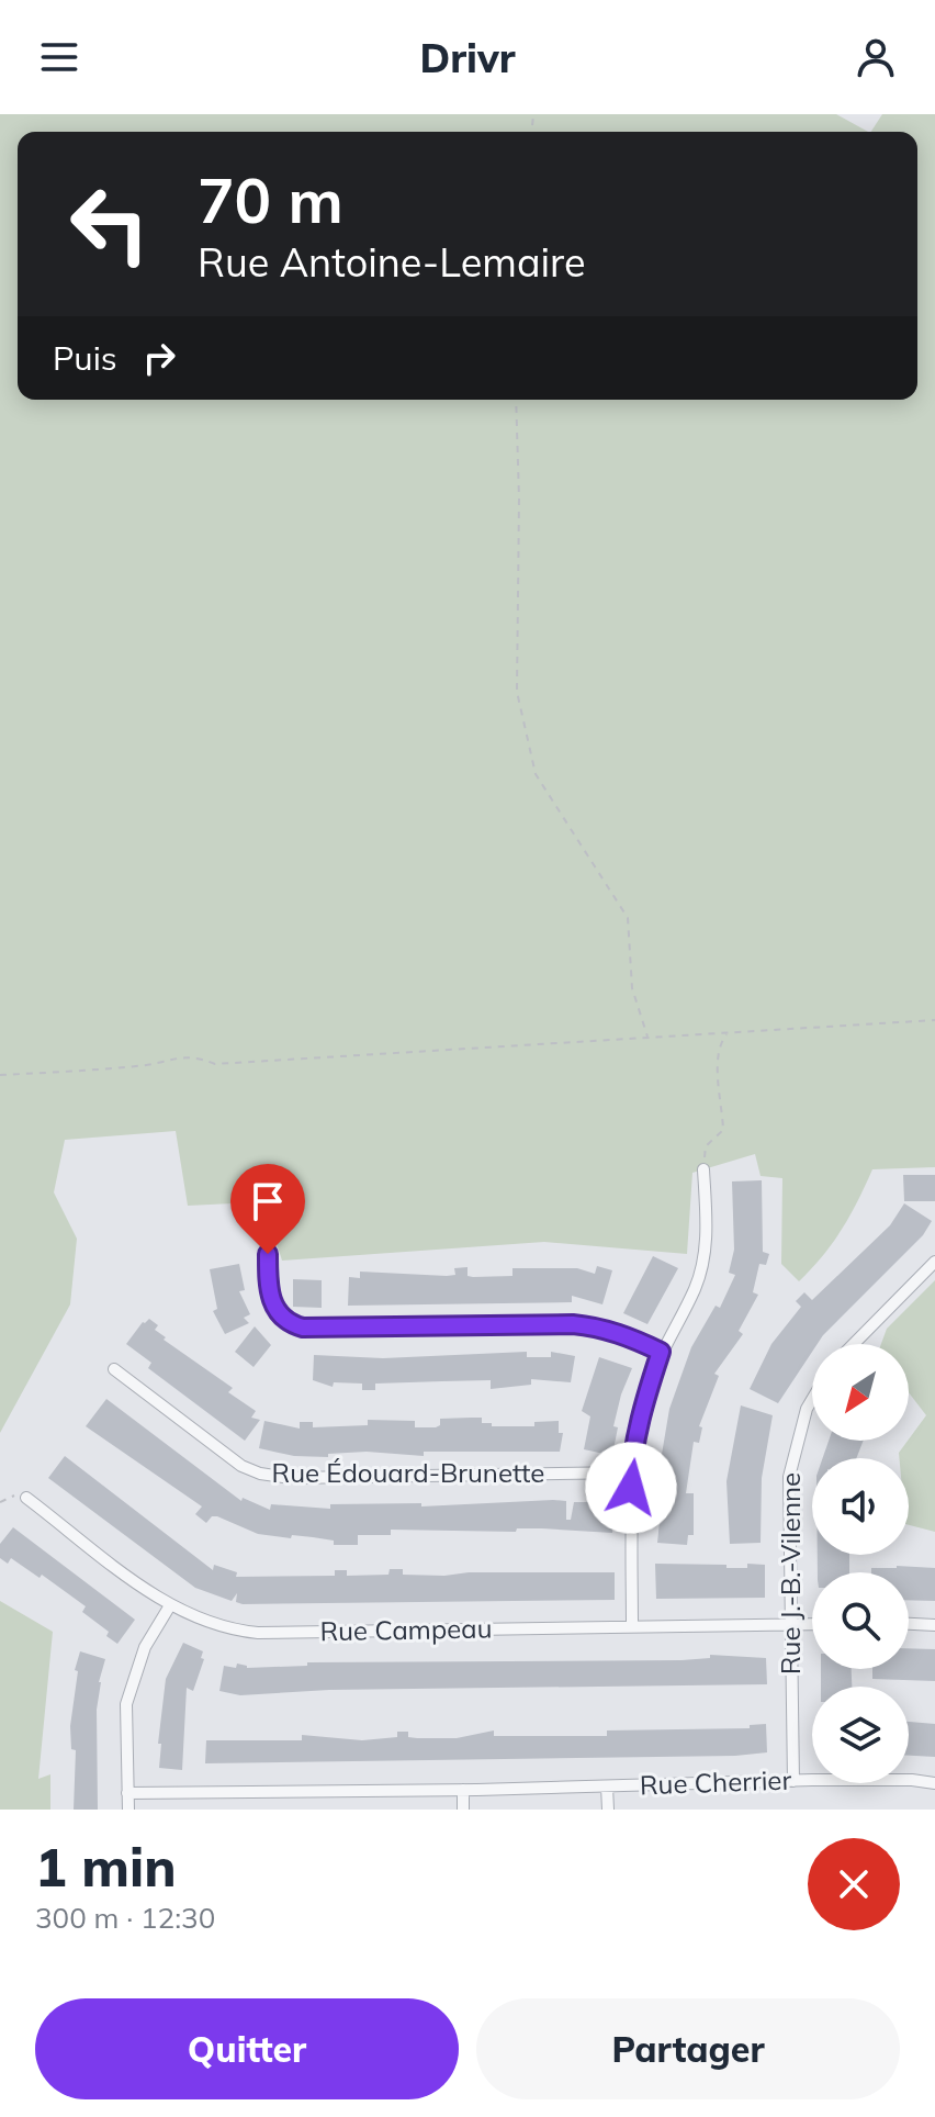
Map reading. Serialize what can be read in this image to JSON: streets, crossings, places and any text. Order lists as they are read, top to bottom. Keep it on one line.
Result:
{"streets":{"street":["Rue Édouard-Brunette","Rue J.-B.-Vilenne","Rue Campeau","Rue Cherrier"]},"crossings":[["Rue J.-B.-Vilenne","Rue Campeau"],["Rue J.-B.-Vilenne","Rue Cherrier"]],"north":"bottom left","page":{"header":"Drivr","turn":["70 m","Rue Antoine-Lemaire"],"then":"Puis","heading":["1 min","300 m · 12:30"],"buttons":["Quitter","Partager"]}}
